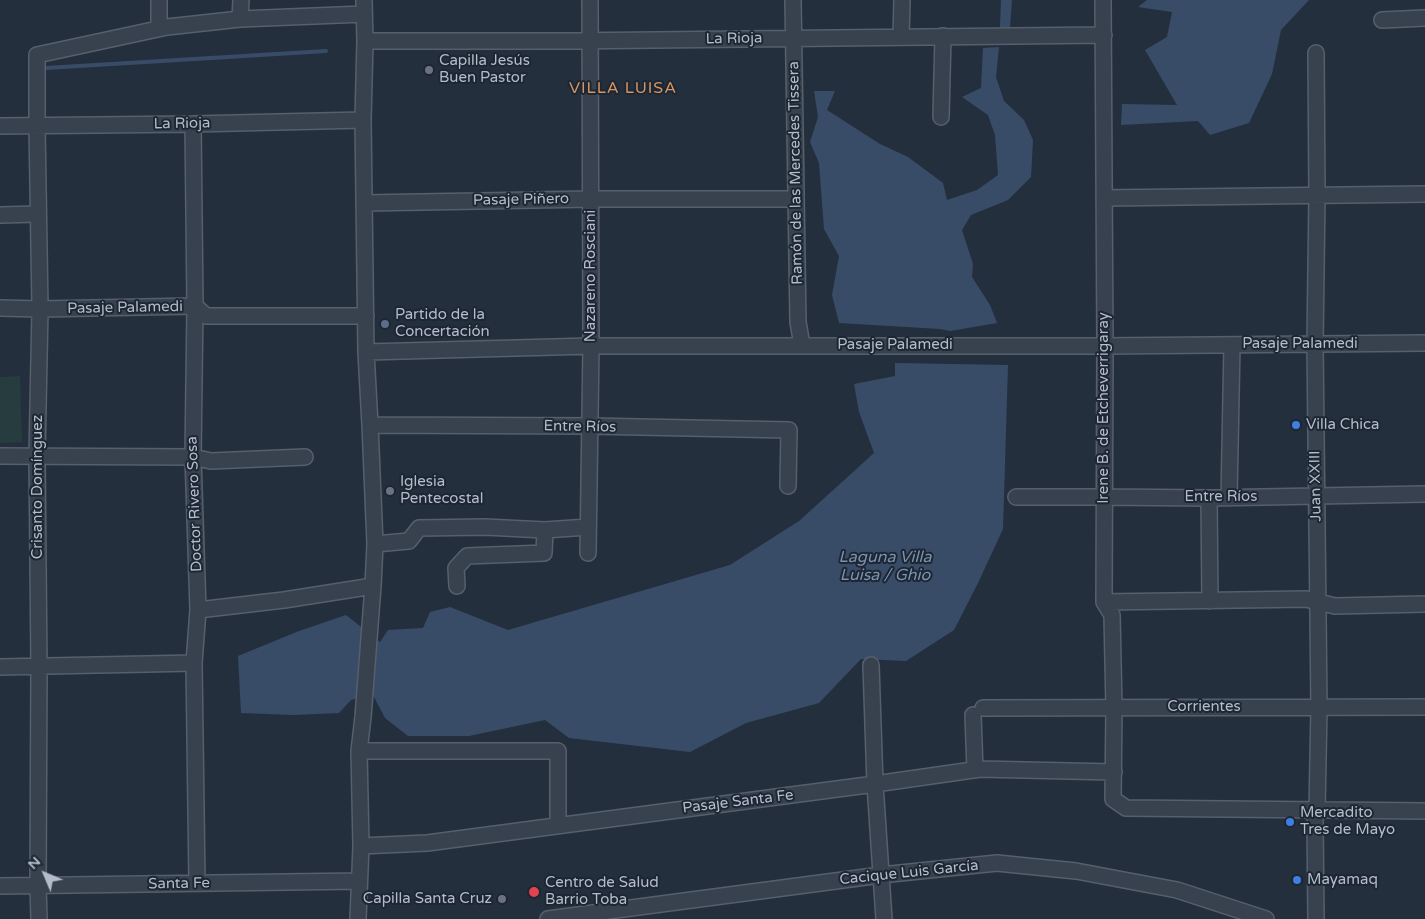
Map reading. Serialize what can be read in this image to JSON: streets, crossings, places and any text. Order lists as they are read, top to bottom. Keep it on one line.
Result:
{"streets":{"street":["La Rioja","Ramón de las Mercedes Tissera","Pasaje Piñero","Nazareno Rosciani","Pasaje Palamedi","Irene B. de Etcheverrigaray","Entre Ríos","Juan XXIII","Crisanto Domínguez","Doctor Rivero Sosa","Corrientes","Pasaje Santa Fe","Cacique Luis García","Santa Fe"]},"crossings":[["La Rioja","Ramón de las Mercedes Tissera"],["La Rioja","Nazareno Rosciani"],["La Rioja","Irene B. de Etcheverrigaray"],["La Rioja","Crisanto Domínguez"],["La Rioja","Doctor Rivero Sosa"],["Ramón de las Mercedes Tissera","Pasaje Piñero"],["Ramón de las Mercedes Tissera","Pasaje Palamedi"],["Pasaje Piñero","Nazareno Rosciani"],["Nazareno Rosciani","Pasaje Palamedi"],["Nazareno Rosciani","Entre Ríos"],["Pasaje Palamedi","Irene B. de Etcheverrigaray"],["Pasaje Palamedi","Juan XXIII"],["Pasaje Palamedi","Crisanto Domínguez"],["Pasaje Palamedi","Doctor Rivero Sosa"],["Irene B. de Etcheverrigaray","Entre Ríos"],["Irene B. de Etcheverrigaray","Juan XXIII"],["Irene B. de Etcheverrigaray","Corrientes"],["Irene B. de Etcheverrigaray","Pasaje Santa Fe"],["Entre Ríos","Juan XXIII"],["Juan XXIII","Corrientes"],["Crisanto Domínguez","Santa Fe"],["Doctor Rivero Sosa","Santa Fe"],["Corrientes","Pasaje Santa Fe"]],"districts":["VILLA LUISA"],"water":["Laguna Villa Luisa / Ghio"],"places":["Capilla Jesús Buen Pastor","Partido de la Concertación","Villa Chica","Iglesia Pentecostal","Mercadito Tres de Mayo","Mayamaq","Centro de Salud Barrio Toba","Capilla Santa Cruz"],"north":"top left"}
